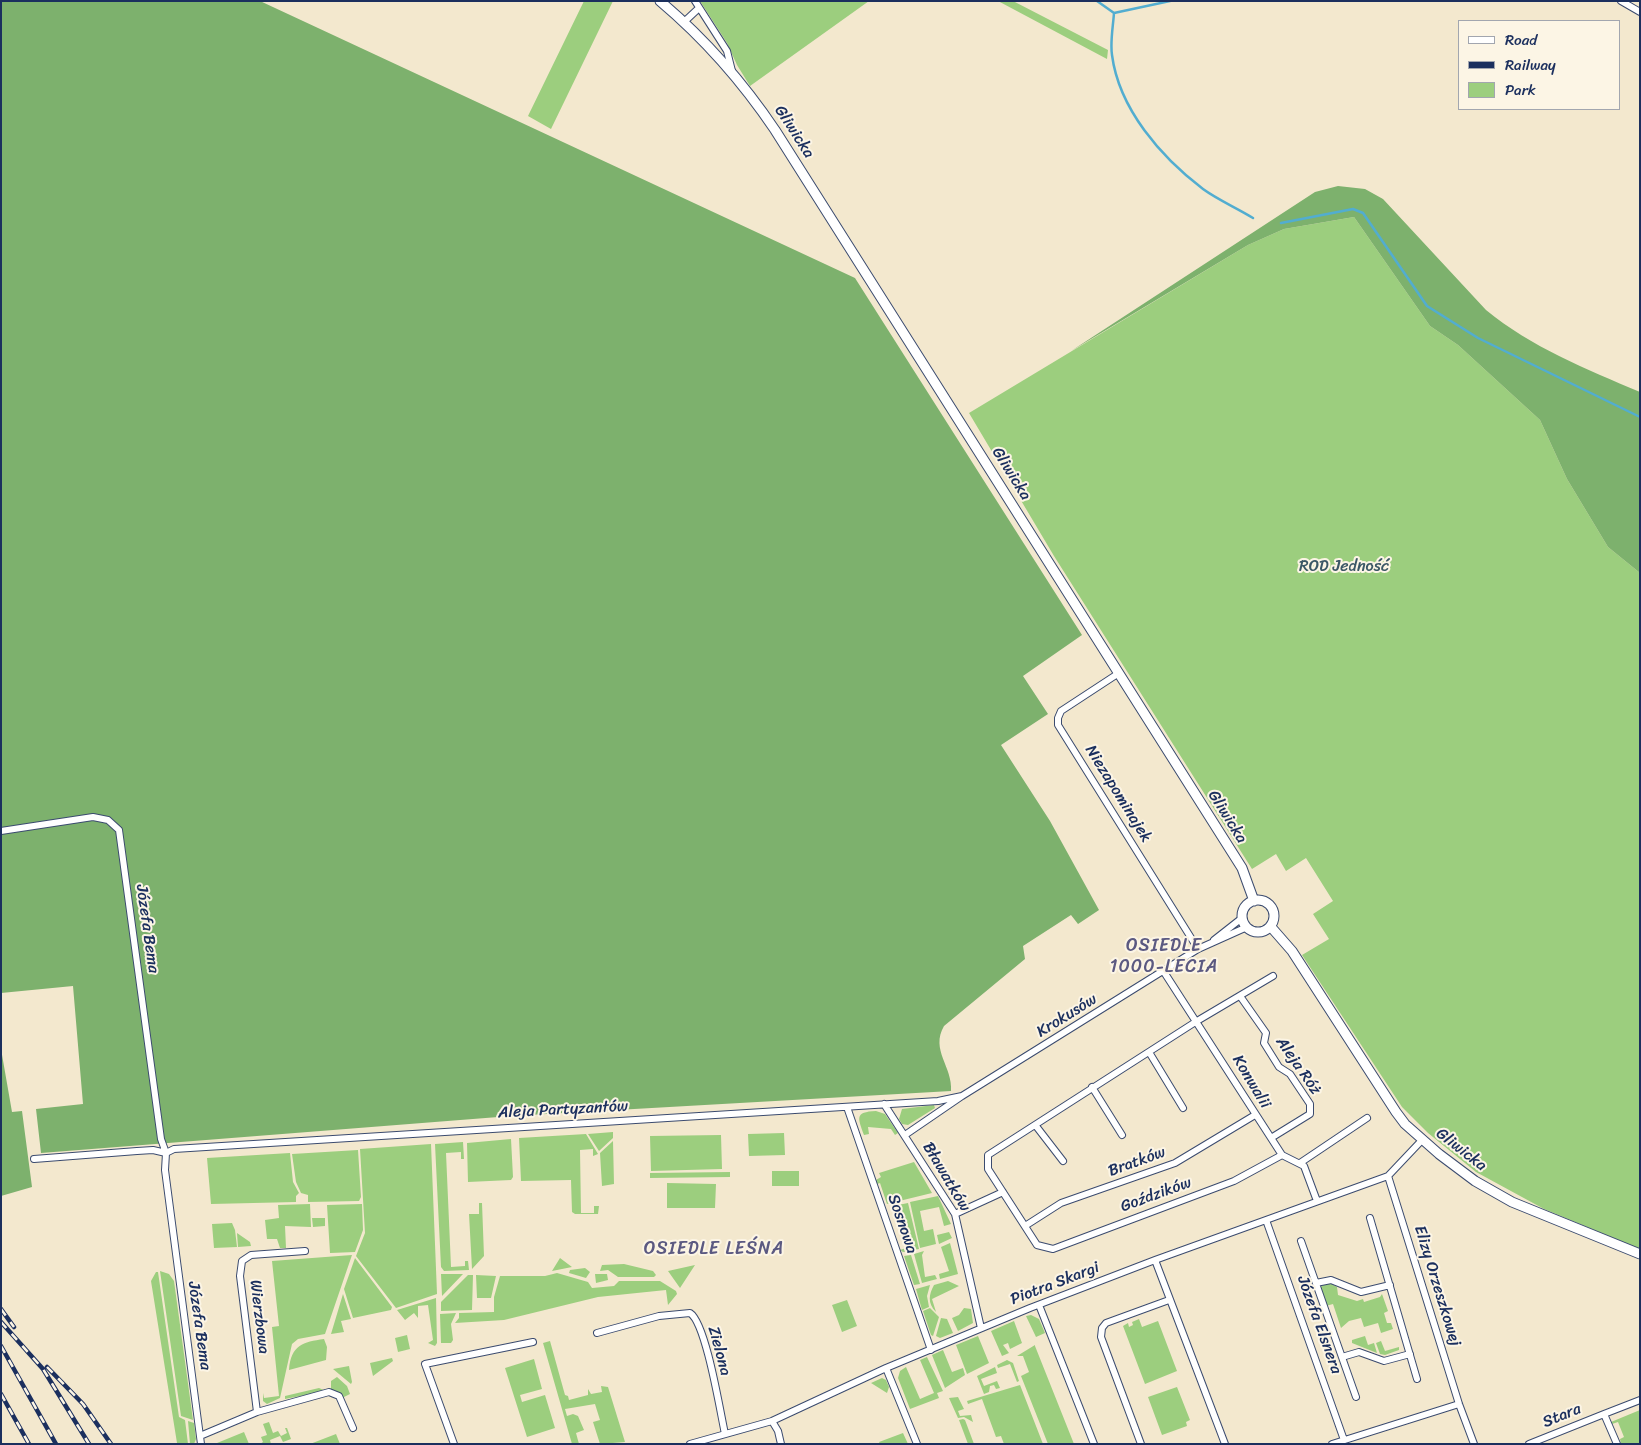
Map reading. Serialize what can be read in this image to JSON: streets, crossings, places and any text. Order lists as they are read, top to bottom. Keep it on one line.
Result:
{"streets":{"main road":["Gliwicka"],"street":["Niezapominajek","Józefa Bema","Krokusów","Aleja Róż","Konwalii","Aleja Partyzantów","Bratków","Bławatków","Goździków","Sosnowa","Piotra Skargi","Elizy Orzeszkowej","Wierzbowa","Józefa Elsnera","Zielona","Stara"]},"crossings":[["Gliwicka","Niezapominajek"],["Gliwicka","Krokusów"],["Gliwicka","Piotra Skargi"],["Niezapominajek","Krokusów"],["Józefa Bema","Aleja Partyzantów"],["Krokusów","Konwalii"],["Krokusów","Aleja Partyzantów"],["Krokusów","Bławatków"],["Aleja Róż","Konwalii"],["Konwalii","Bratków"],["Konwalii","Goździków"],["Aleja Partyzantów","Bławatków"],["Aleja Partyzantów","Sosnowa"],["Bratków","Goździków"],["Bławatków","Piotra Skargi"],["Sosnowa","Piotra Skargi"],["Piotra Skargi","Elizy Orzeszkowej"],["Piotra Skargi","Józefa Elsnera"],["Piotra Skargi","Zielona"]],"districts":["OSIEDLE 1000-LECIA","OSIEDLE LEŚNA"],"parks":["ROD Jedność"],"legend":["Road","Railway","Park"]}
